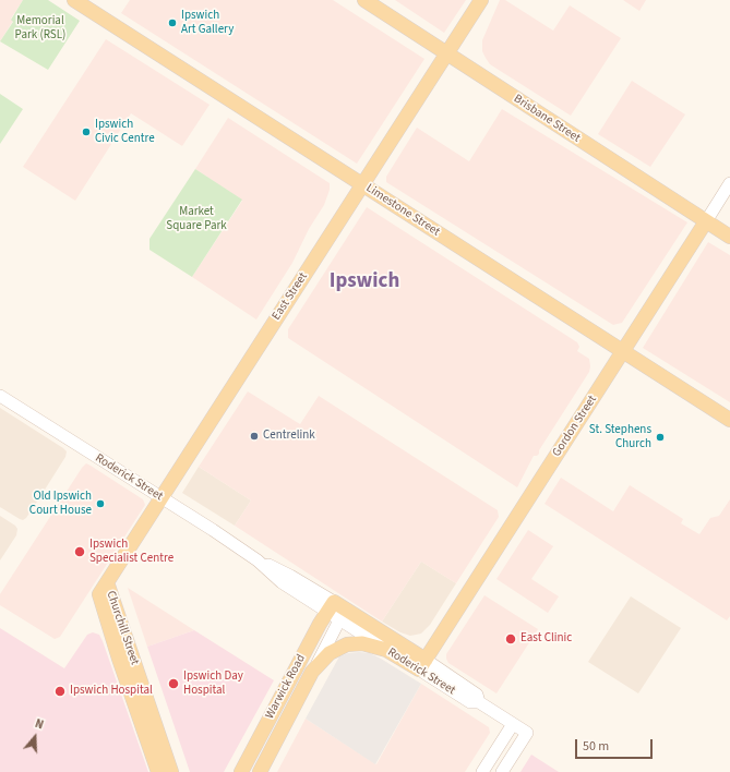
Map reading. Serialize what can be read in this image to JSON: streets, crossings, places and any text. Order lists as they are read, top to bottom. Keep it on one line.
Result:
{"streets":{"main road":["Brisbane Street","Limestone Street","East Street","Gordon Street","Roderick Street","Churchill Street","Warwick Road"]},"crossings":[["Brisbane Street","East Street"],["Brisbane Street","Gordon Street"],["Limestone Street","East Street"],["Limestone Street","Gordon Street"],["East Street","Roderick Street"],["East Street","Churchill Street"],["Gordon Street","Roderick Street"],["Roderick Street","Warwick Road"]],"districts":["Ipswich"],"parks":["Memorial Park (RSL)","Market Square Park"],"places":["Ipswich Art Gallery","Ipswich Civic Centre","Centrelink","St. Stephens Church","Old Ipswich Court House","Ipswich Specialist Centre","East Clinic","Ipswich Day Hospital","Ipswich Hospital"],"scale_bar":"50 m","north":"top"}
